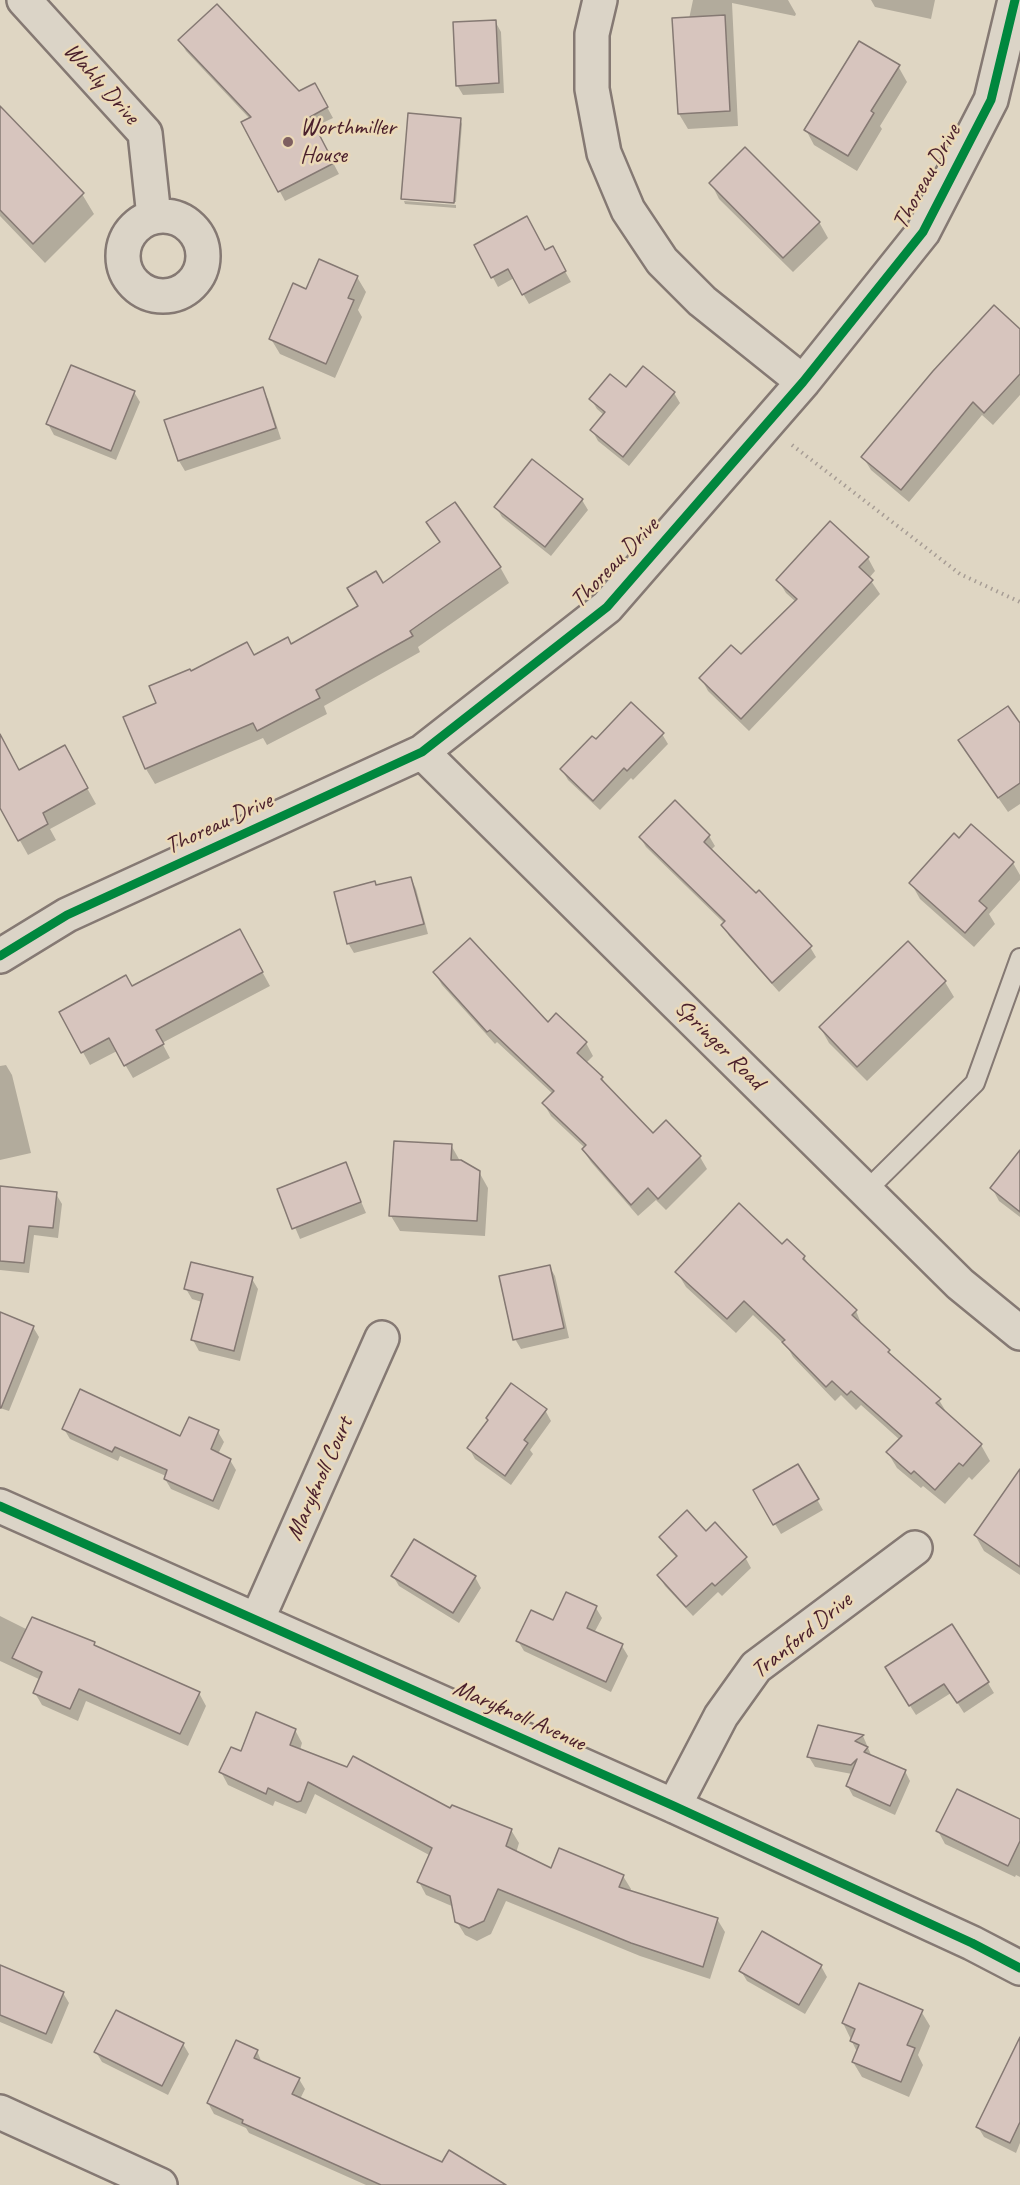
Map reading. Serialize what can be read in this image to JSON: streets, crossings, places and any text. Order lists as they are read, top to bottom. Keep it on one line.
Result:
{"streets":{"street":["Wahly Drive","Thoreau Drive","Springer Road","Maryknoll Court","Tranford Drive","Maryknoll Avenue"]},"crossings":[["Thoreau Drive","Springer Road"],["Maryknoll Court","Maryknoll Avenue"],["Tranford Drive","Maryknoll Avenue"]],"places":["Worthmiller House"]}
